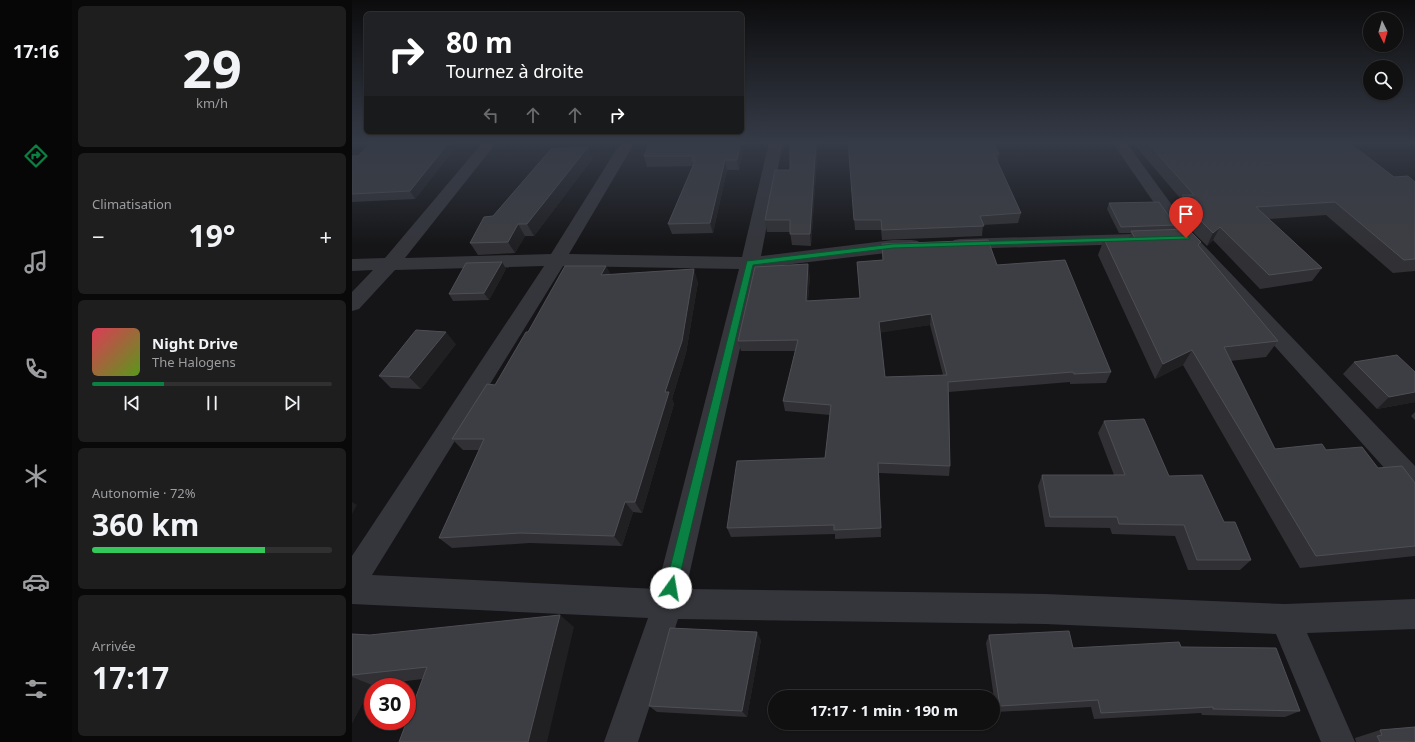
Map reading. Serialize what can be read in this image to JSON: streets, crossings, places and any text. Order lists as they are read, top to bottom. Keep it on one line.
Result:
{"north":"bottom","page":{"tabs":"17:16","tile":[["29","km/h"],"Climatisation",["Autonomie · 72%","360 km"],["Arrivée","17:17"]],"turn":["80 m","Tournez à droite"],"heat":["−","19°","+"],"song":["Night Drive","The Halogens"],"limit":"30","trip":"17:17 · 1 min · 190 m"}}
